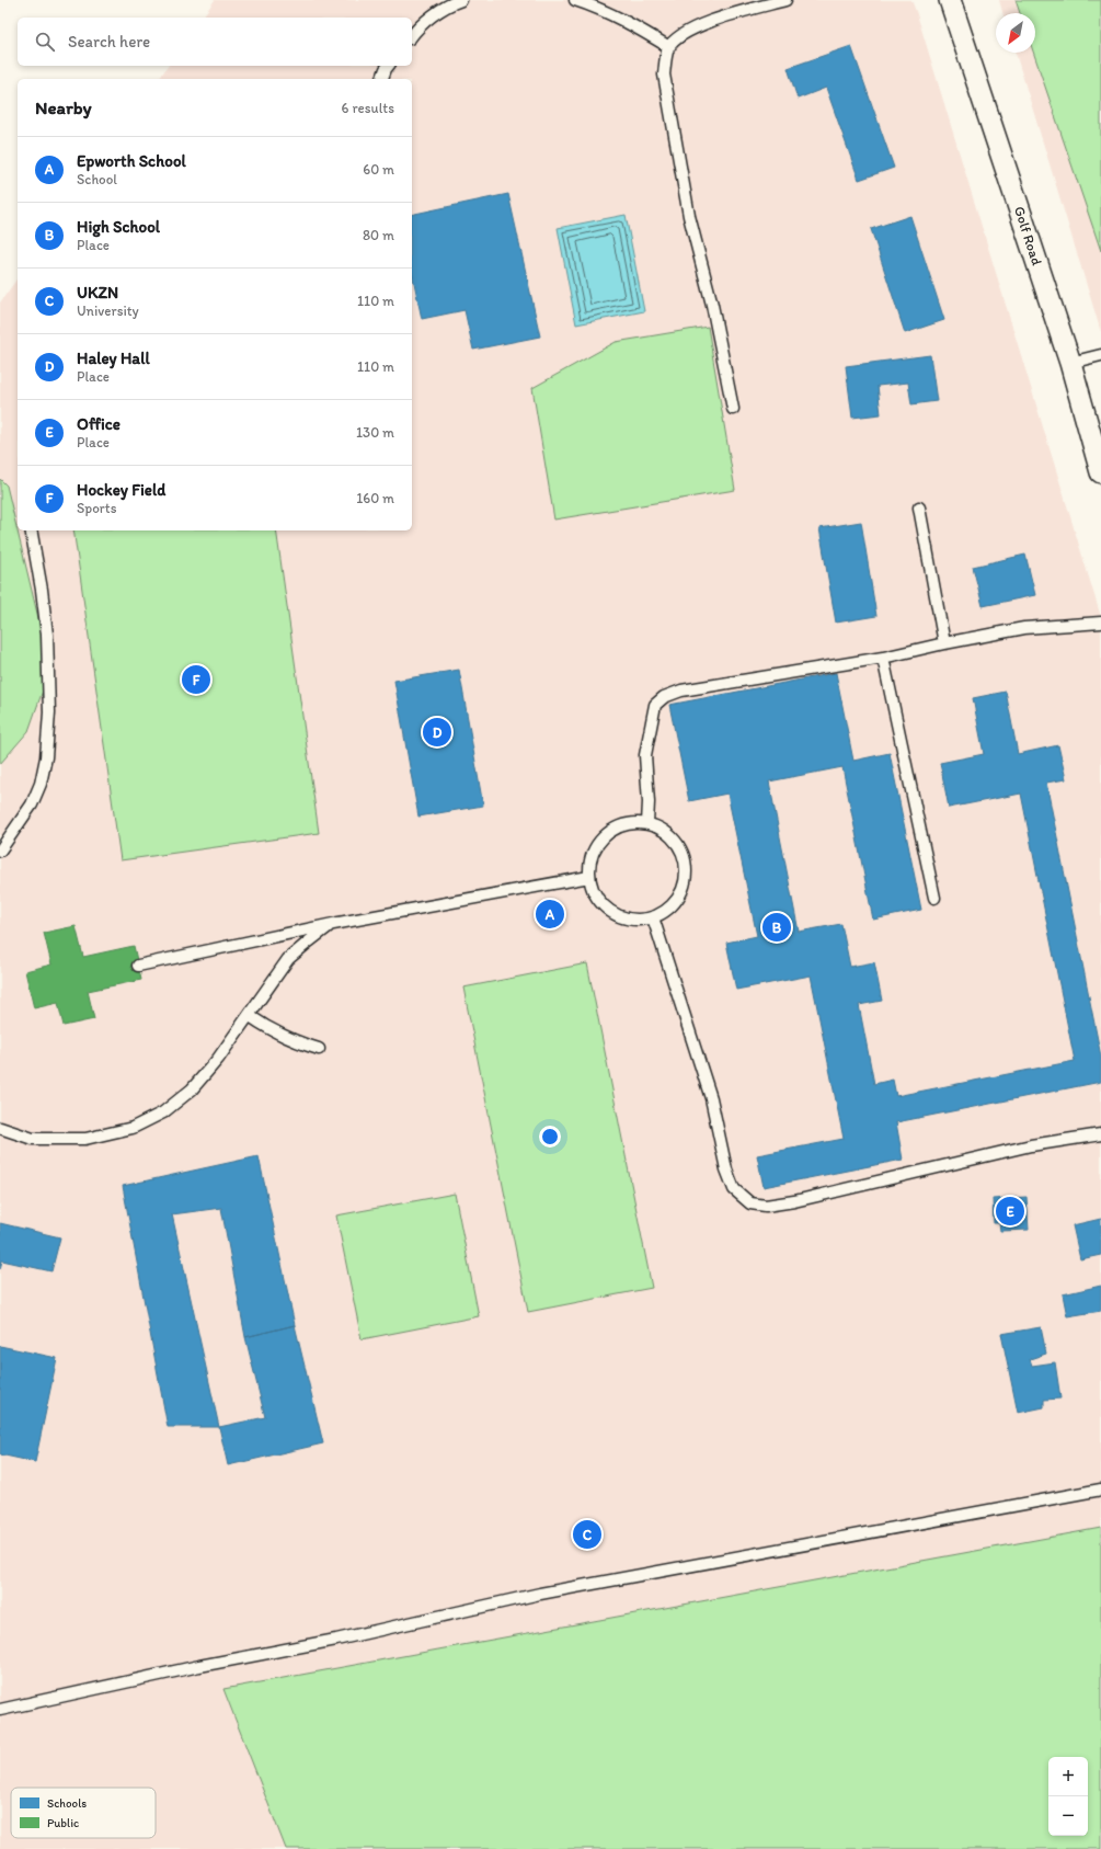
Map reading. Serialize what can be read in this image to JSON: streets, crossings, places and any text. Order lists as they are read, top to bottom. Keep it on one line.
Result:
{"streets":{"street":["Golf Road"]},"legend":["Schools","Public"],"north":"bottom left","page":{"search":"Search here","heading":["Nearby","6 results"],"list":[{"mark":"A","name":"Epworth School","note":"School","value":"60 m"},{"mark":"B","name":"High School","note":"Place","value":"80 m"},{"mark":"C","name":"UKZN","note":"University","value":"110 m"},{"mark":"D","name":"Haley Hall","note":"Place","value":"110 m"},{"mark":"E","name":"Office","note":"Place","value":"130 m"},{"mark":"F","name":"Hockey Field","note":"Sports","value":"160 m"}],"pins":["F","D","A","B","E","C"],"map_buttons":["+","−"]}}
